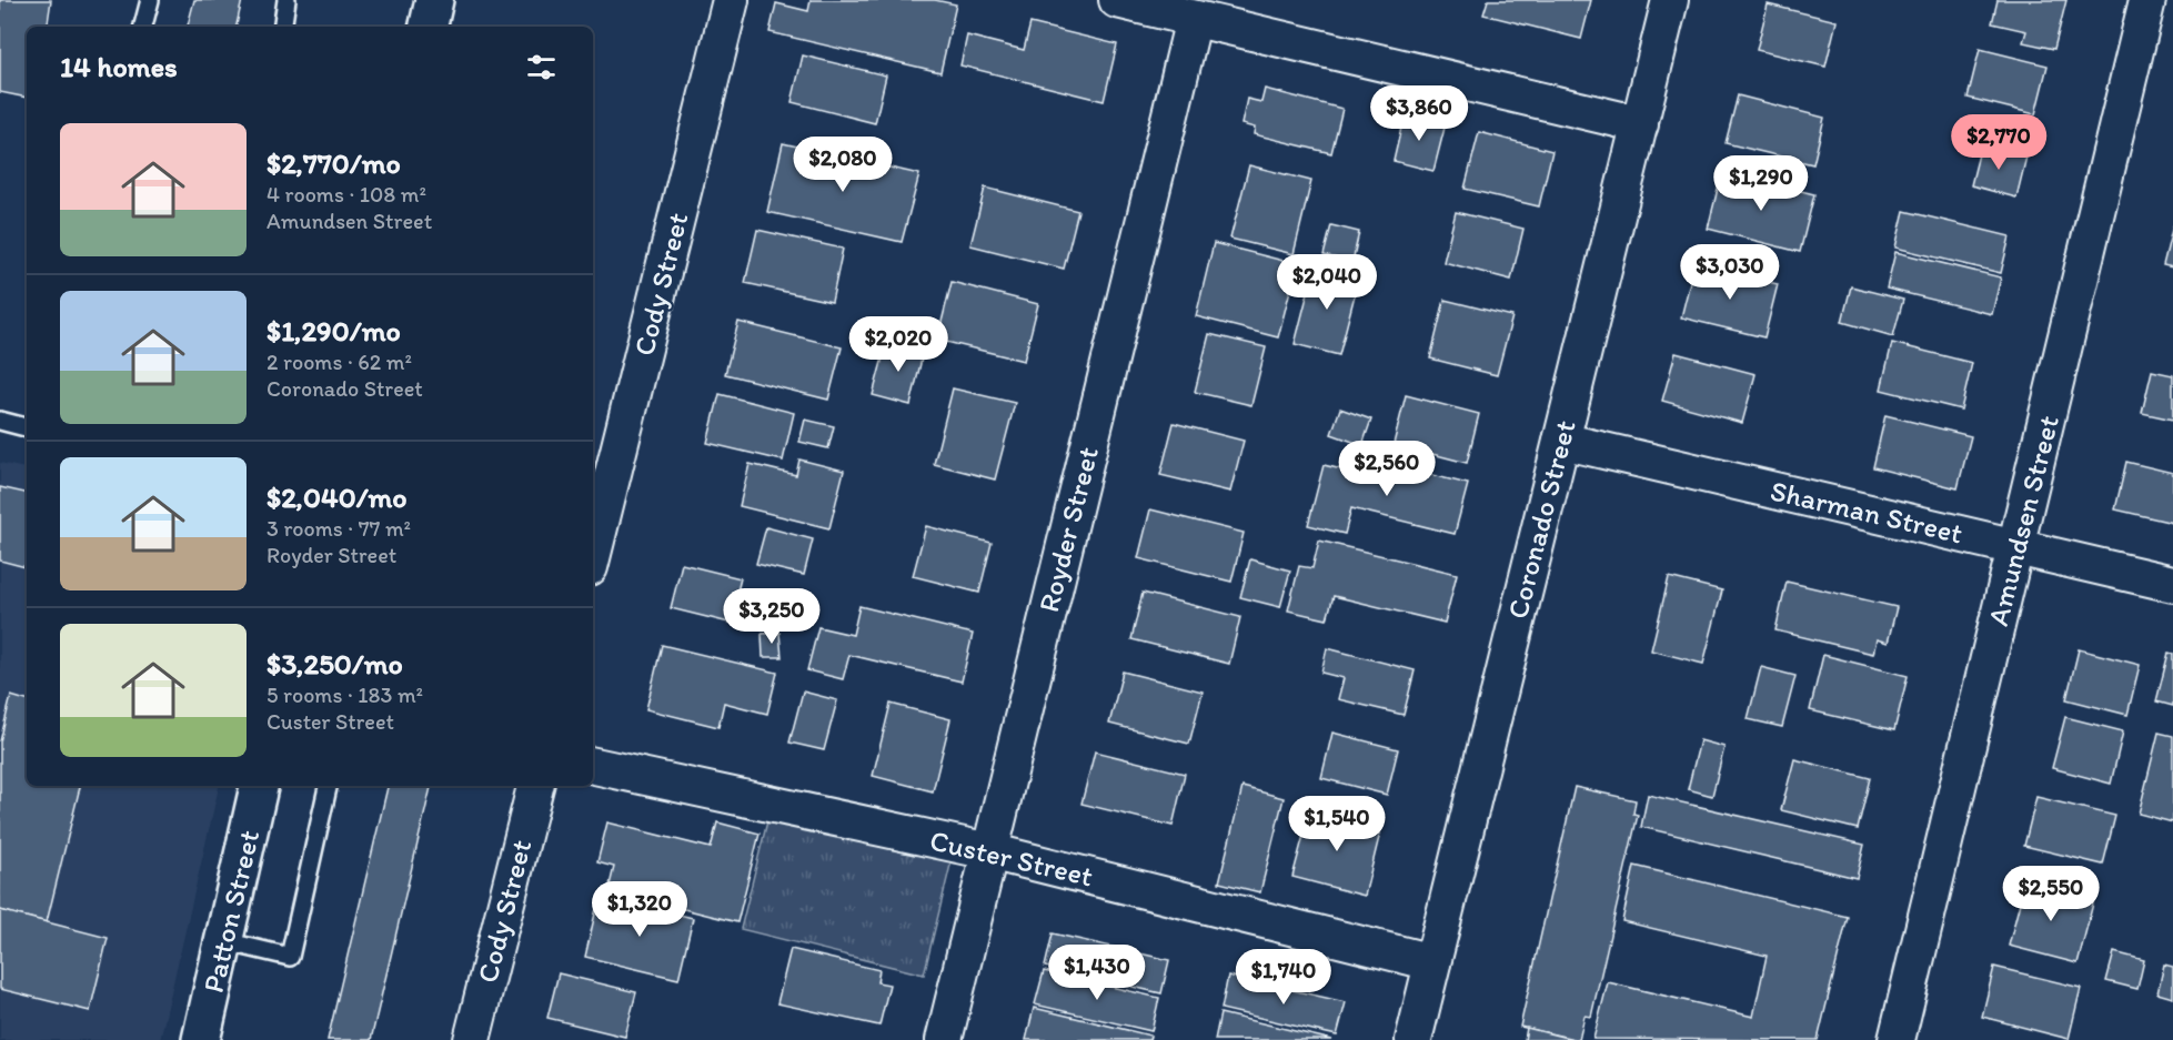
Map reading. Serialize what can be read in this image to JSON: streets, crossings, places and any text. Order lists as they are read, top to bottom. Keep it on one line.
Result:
{"streets":{"street":["Cody Street","Sharman Street","Coronado Street","Amundsen Street","Royder Street","Custer Street","Patton Street"]},"crossings":[["Sharman Street","Coronado Street"],["Sharman Street","Amundsen Street"],["Coronado Street","Custer Street"],["Royder Street","Custer Street"]],"page":{"heading":"14 homes","price":["$3,860","$2,770","$2,080","$1,290","$3,030","$2,040","$2,020","$2,560","$3,250","$1,540","$2,550","$1,320","$1,430","$1,740"],"list":[{"name":"$2,770/mo","note":"4 rooms · 108 m² · Amundsen Street"},{"name":"$1,290/mo","note":"2 rooms · 62 m² · Coronado Street"},{"name":"$2,040/mo","note":"3 rooms · 77 m² · Royder Street"},{"name":"$3,250/mo","note":"5 rooms · 183 m² · Custer Street"}]}}
